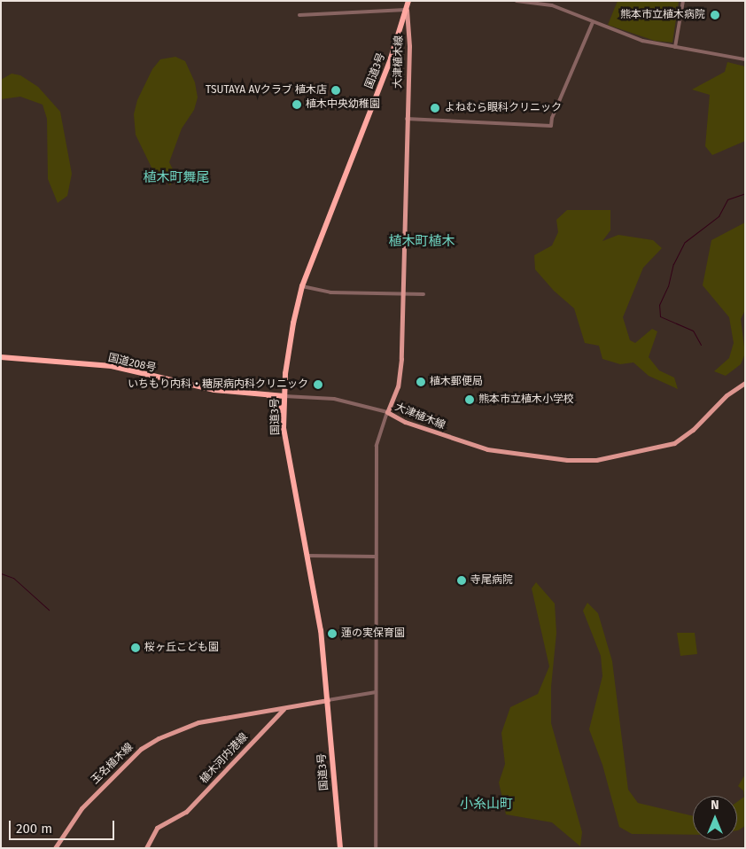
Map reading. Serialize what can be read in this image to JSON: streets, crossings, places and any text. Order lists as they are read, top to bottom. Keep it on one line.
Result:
{"streets":{"highway":["国道3号","国道208号"],"main road":["大津植木線","植木河内港線","玉名植木線"]},"crossings":[["大津植木線","国道3号"],["国道3号","国道208号"],["植木河内港線","玉名植木線"]],"districts":["植木町舞尾","植木町植木","小糸山町"],"places":["熊本市立植木病院","TSUTAYA AVクラブ 植木店","植木中央幼稚園","よねむら眼科クリニック","植木郵便局","いちもり内科・糖尿病内科クリニック","熊本市立植木小学校","寺尾病院","蓮の実保育園","桜ヶ丘こども園"],"scale_bar":"200 m","north":"top"}
